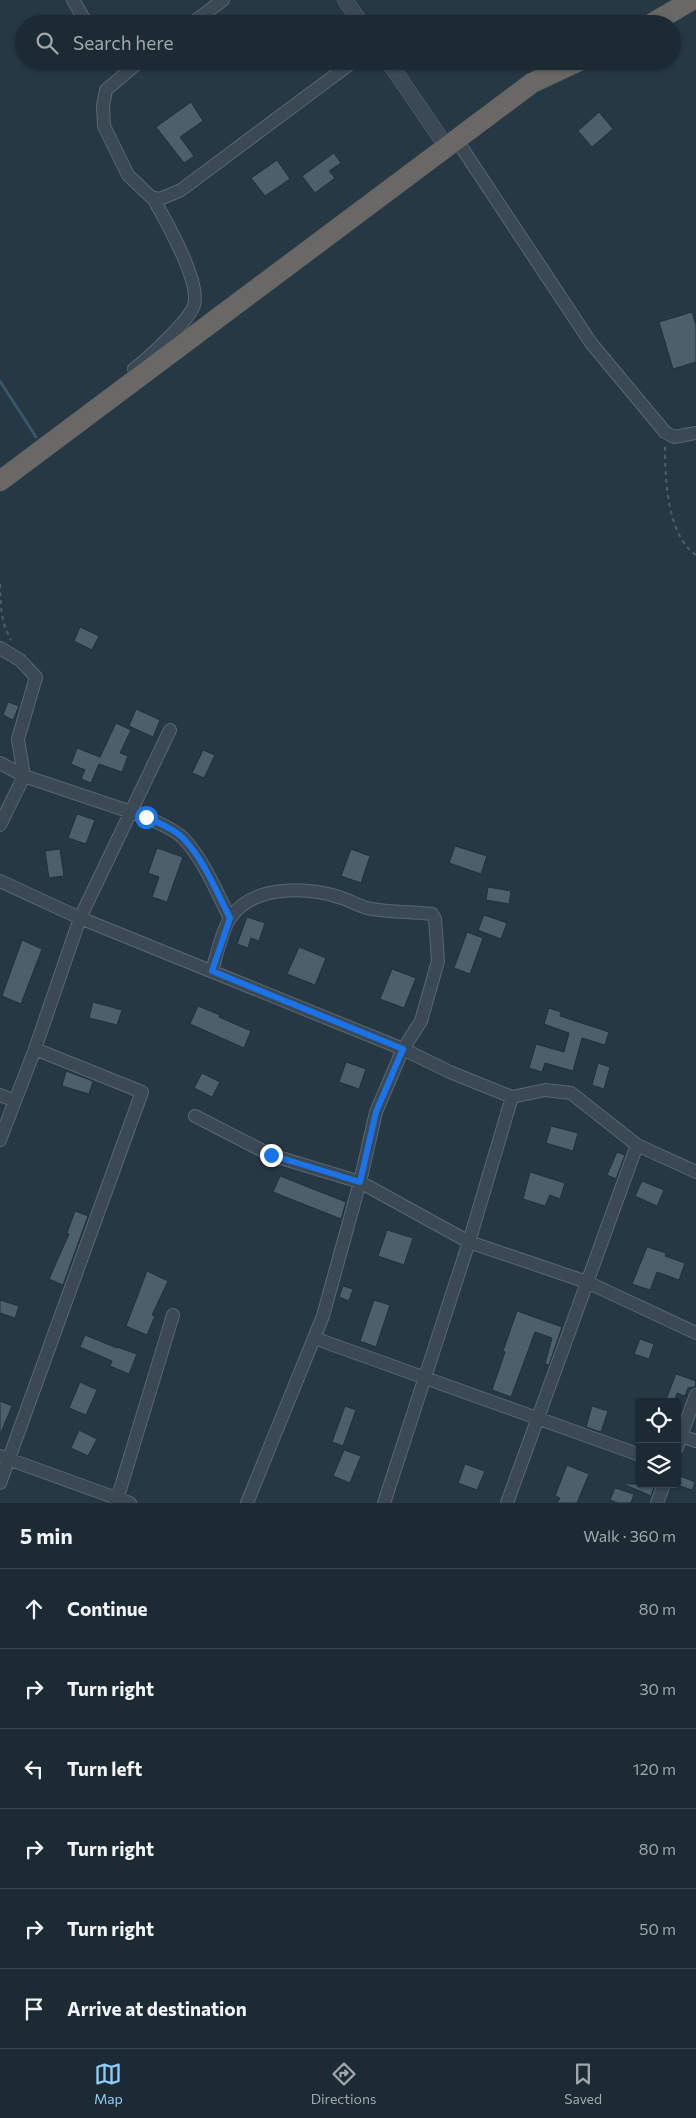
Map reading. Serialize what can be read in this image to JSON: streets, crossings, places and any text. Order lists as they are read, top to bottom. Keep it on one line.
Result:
{"page":{"search":"Search here","heading":["5 min","Walk · 360 m"],"list":[["Continue","80 m"],["Turn right","30 m"],["Turn left","120 m"],["Turn right","80 m"],["Turn right","50 m"],"Arrive at destination"],"nav":["Map","Directions","Saved"]}}
